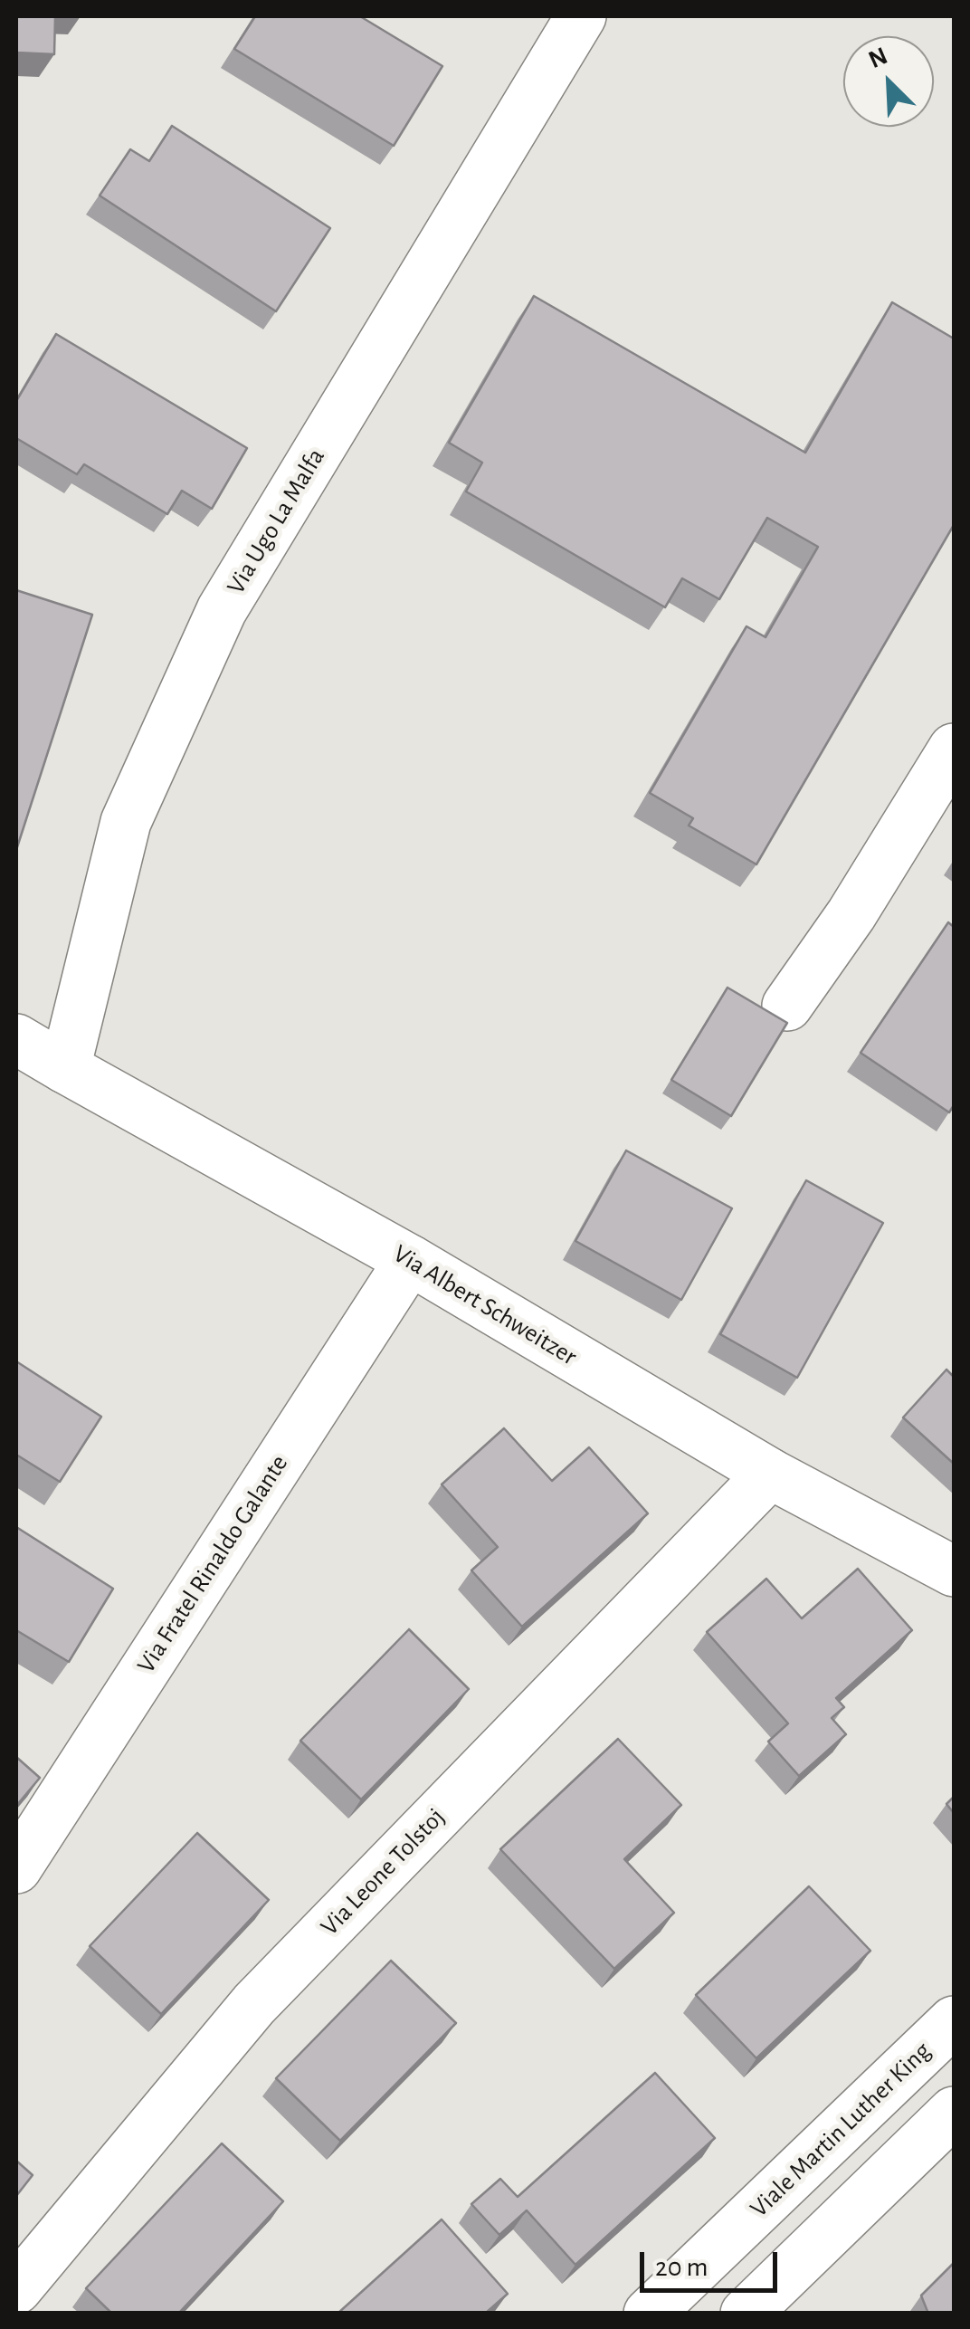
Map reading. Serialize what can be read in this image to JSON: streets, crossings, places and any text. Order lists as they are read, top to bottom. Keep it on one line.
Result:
{"streets":{"street":["Via Ugo La Malfa","Via Albert Schweitzer","Via Fratel Rinaldo Galante","Via Leone Tolstoj","Viale Martin Luther King"]},"crossings":[["Via Ugo La Malfa","Via Albert Schweitzer"],["Via Albert Schweitzer","Via Fratel Rinaldo Galante"],["Via Albert Schweitzer","Via Leone Tolstoj"]],"scale_bar":"20 m","north":"top left"}
